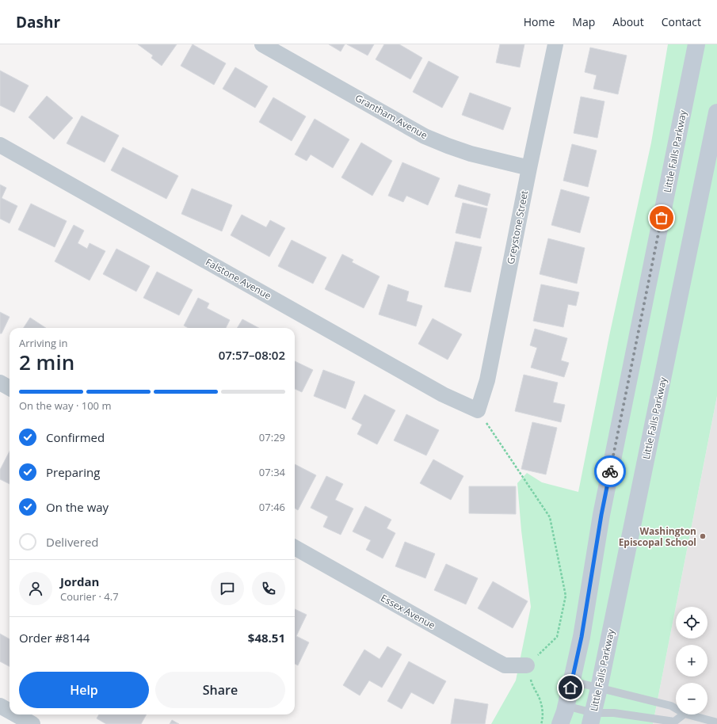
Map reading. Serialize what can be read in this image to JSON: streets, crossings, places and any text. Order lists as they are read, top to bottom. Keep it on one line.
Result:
{"streets":{"main road":["Little Falls Parkway"],"street":["Grantham Avenue","Greystone Street","Falstone Avenue","Essex Avenue"]},"crossings":[["Grantham Avenue","Greystone Street"],["Greystone Street","Falstone Avenue"]],"places":["Washington Episcopal School"],"page":{"header":"Dashr","nav":["Home","Map","About","Contact"],"heading":["2 min","Arriving in","07:57–08:02"],"panel":["Jordan","Courier · 4.7","Order #8144","$48.51"],"bar":"On the way · 100 m","list":[["Confirmed","07:29"],["Preparing","07:34"],["On the way","07:46"],"Delivered"],"map_buttons":["+","−"],"buttons":["Help","Share"]}}
